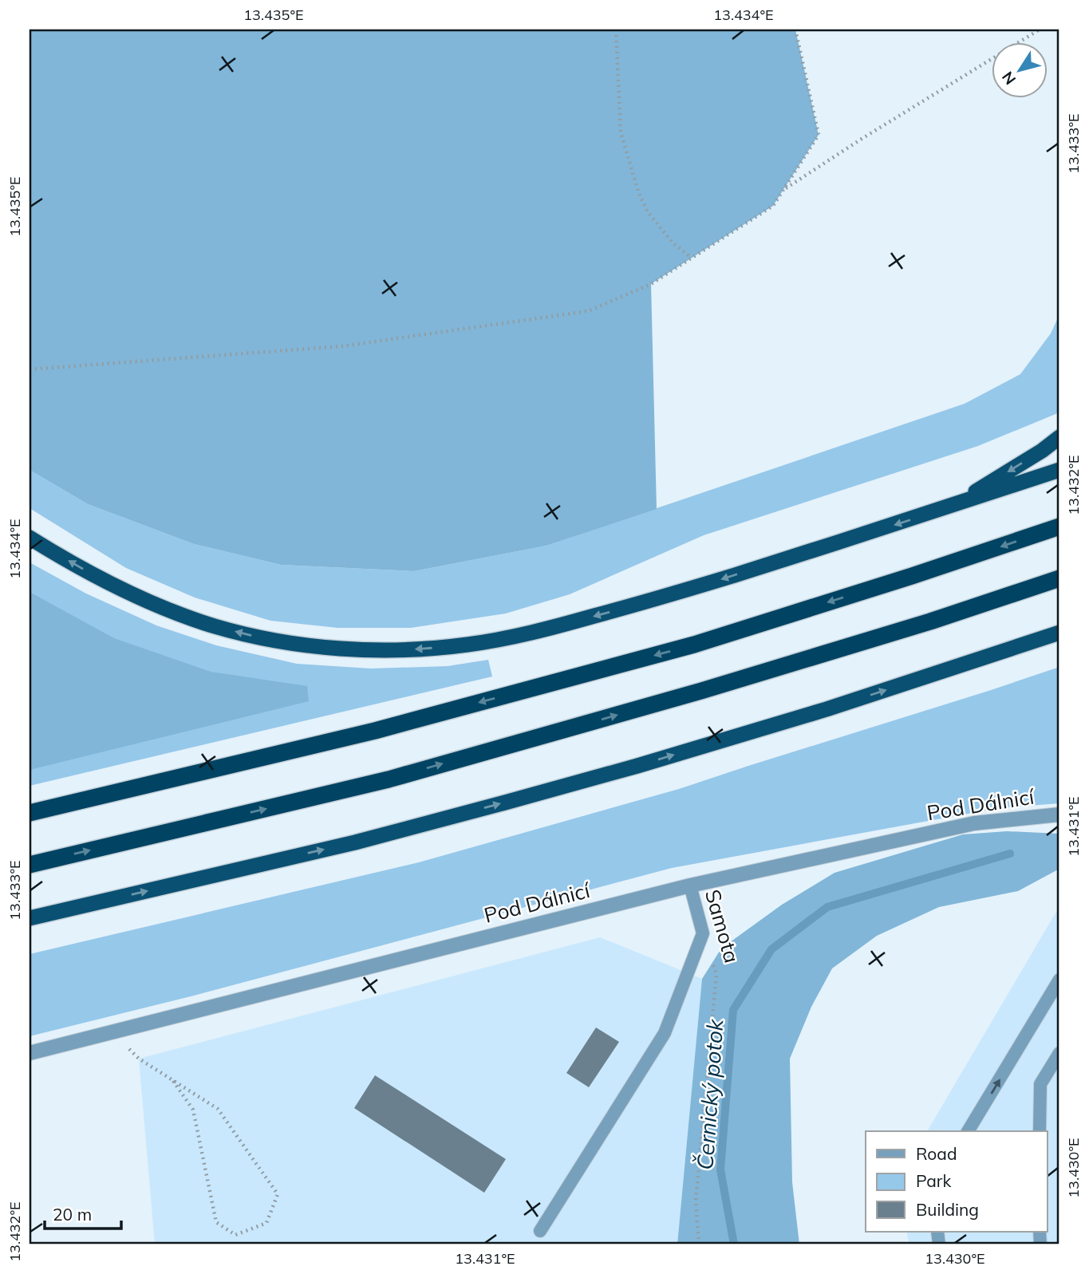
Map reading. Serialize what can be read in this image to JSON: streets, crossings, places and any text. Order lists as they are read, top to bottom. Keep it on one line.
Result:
{"streets":{"street":["Pod Dálnicí"],"lane":["Samota"]},"crossings":[["Pod Dálnicí","Samota"]],"water":["Černický potok"],"legend":["Road","Park","Building"],"scale_bar":"20 m","north":"bottom left","coordinates":["13.435°E","13.434°E","13.433°E","13.432°E","13.431°E","13.430°E"]}
